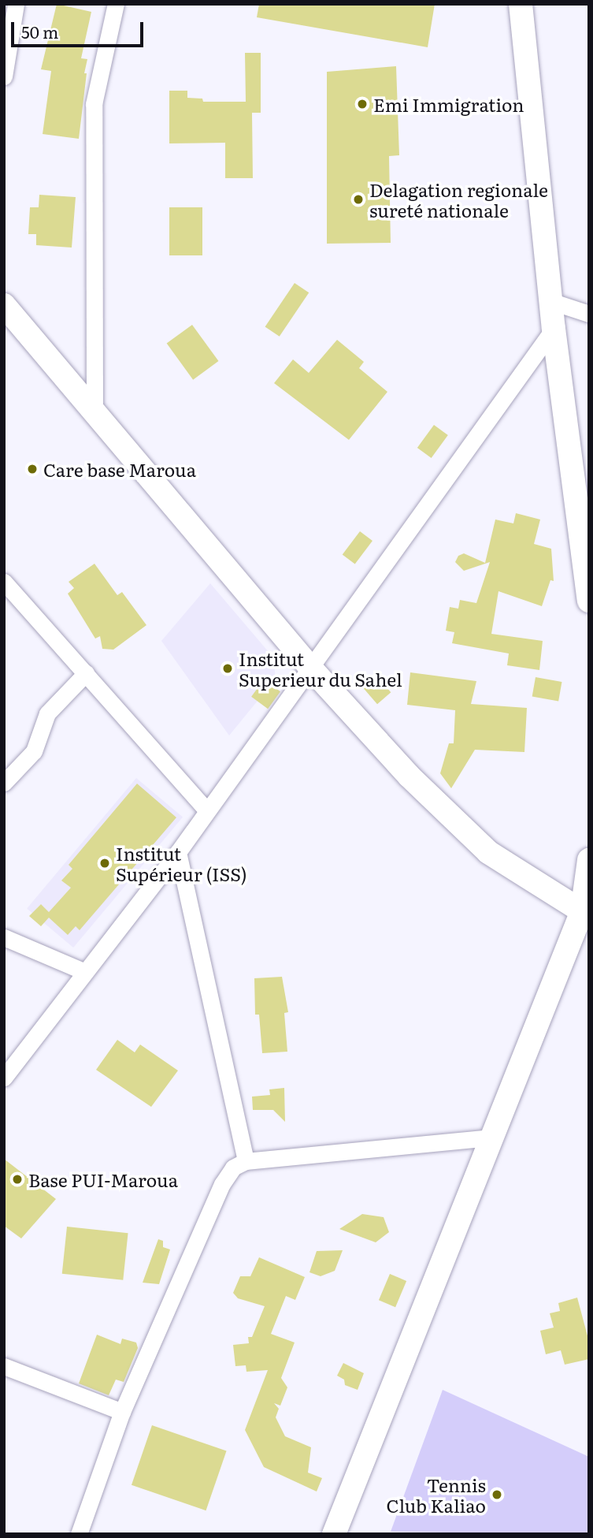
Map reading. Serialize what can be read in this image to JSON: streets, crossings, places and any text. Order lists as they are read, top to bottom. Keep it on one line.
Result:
{"places":["Emi Immigration","Delagation regionale sureté nationale","Care base Maroua","Institut Superieur du Sahel","Institut Supérieur (ISS)","Base PUI-Maroua","Tennis Club Kaliao"],"scale_bar":"50 m"}
